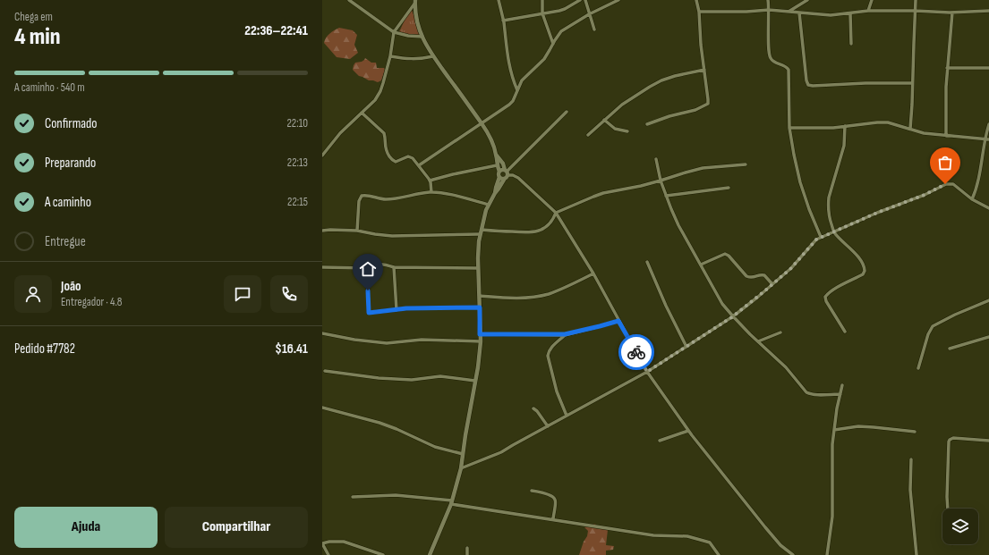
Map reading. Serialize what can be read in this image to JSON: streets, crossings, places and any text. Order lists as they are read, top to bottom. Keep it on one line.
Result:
{"page":{"heading":["4 min","Chega em","22:36–22:41"],"panel":["João","Entregador · 4.8","Pedido #7782","$16.41"],"bar":"A caminho · 540 m","list":[["Confirmado","22:10"],["Preparando","22:13"],["A caminho","22:15"],"Entregue"],"buttons":["Ajuda","Compartilhar"]}}
